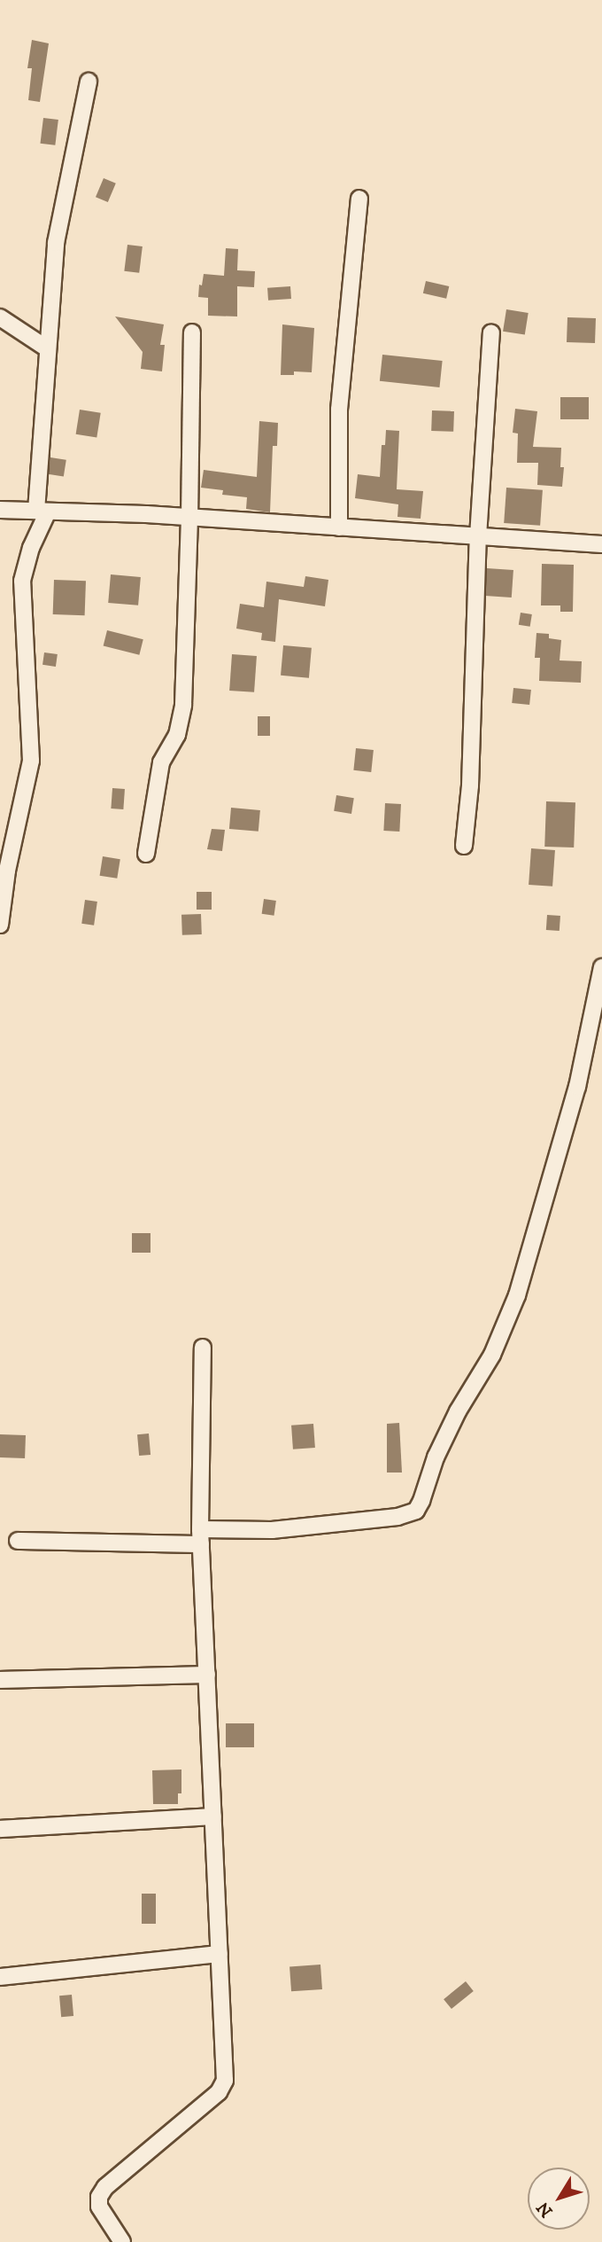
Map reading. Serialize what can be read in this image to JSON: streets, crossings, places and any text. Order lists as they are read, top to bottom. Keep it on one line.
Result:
{"north":"bottom left"}
